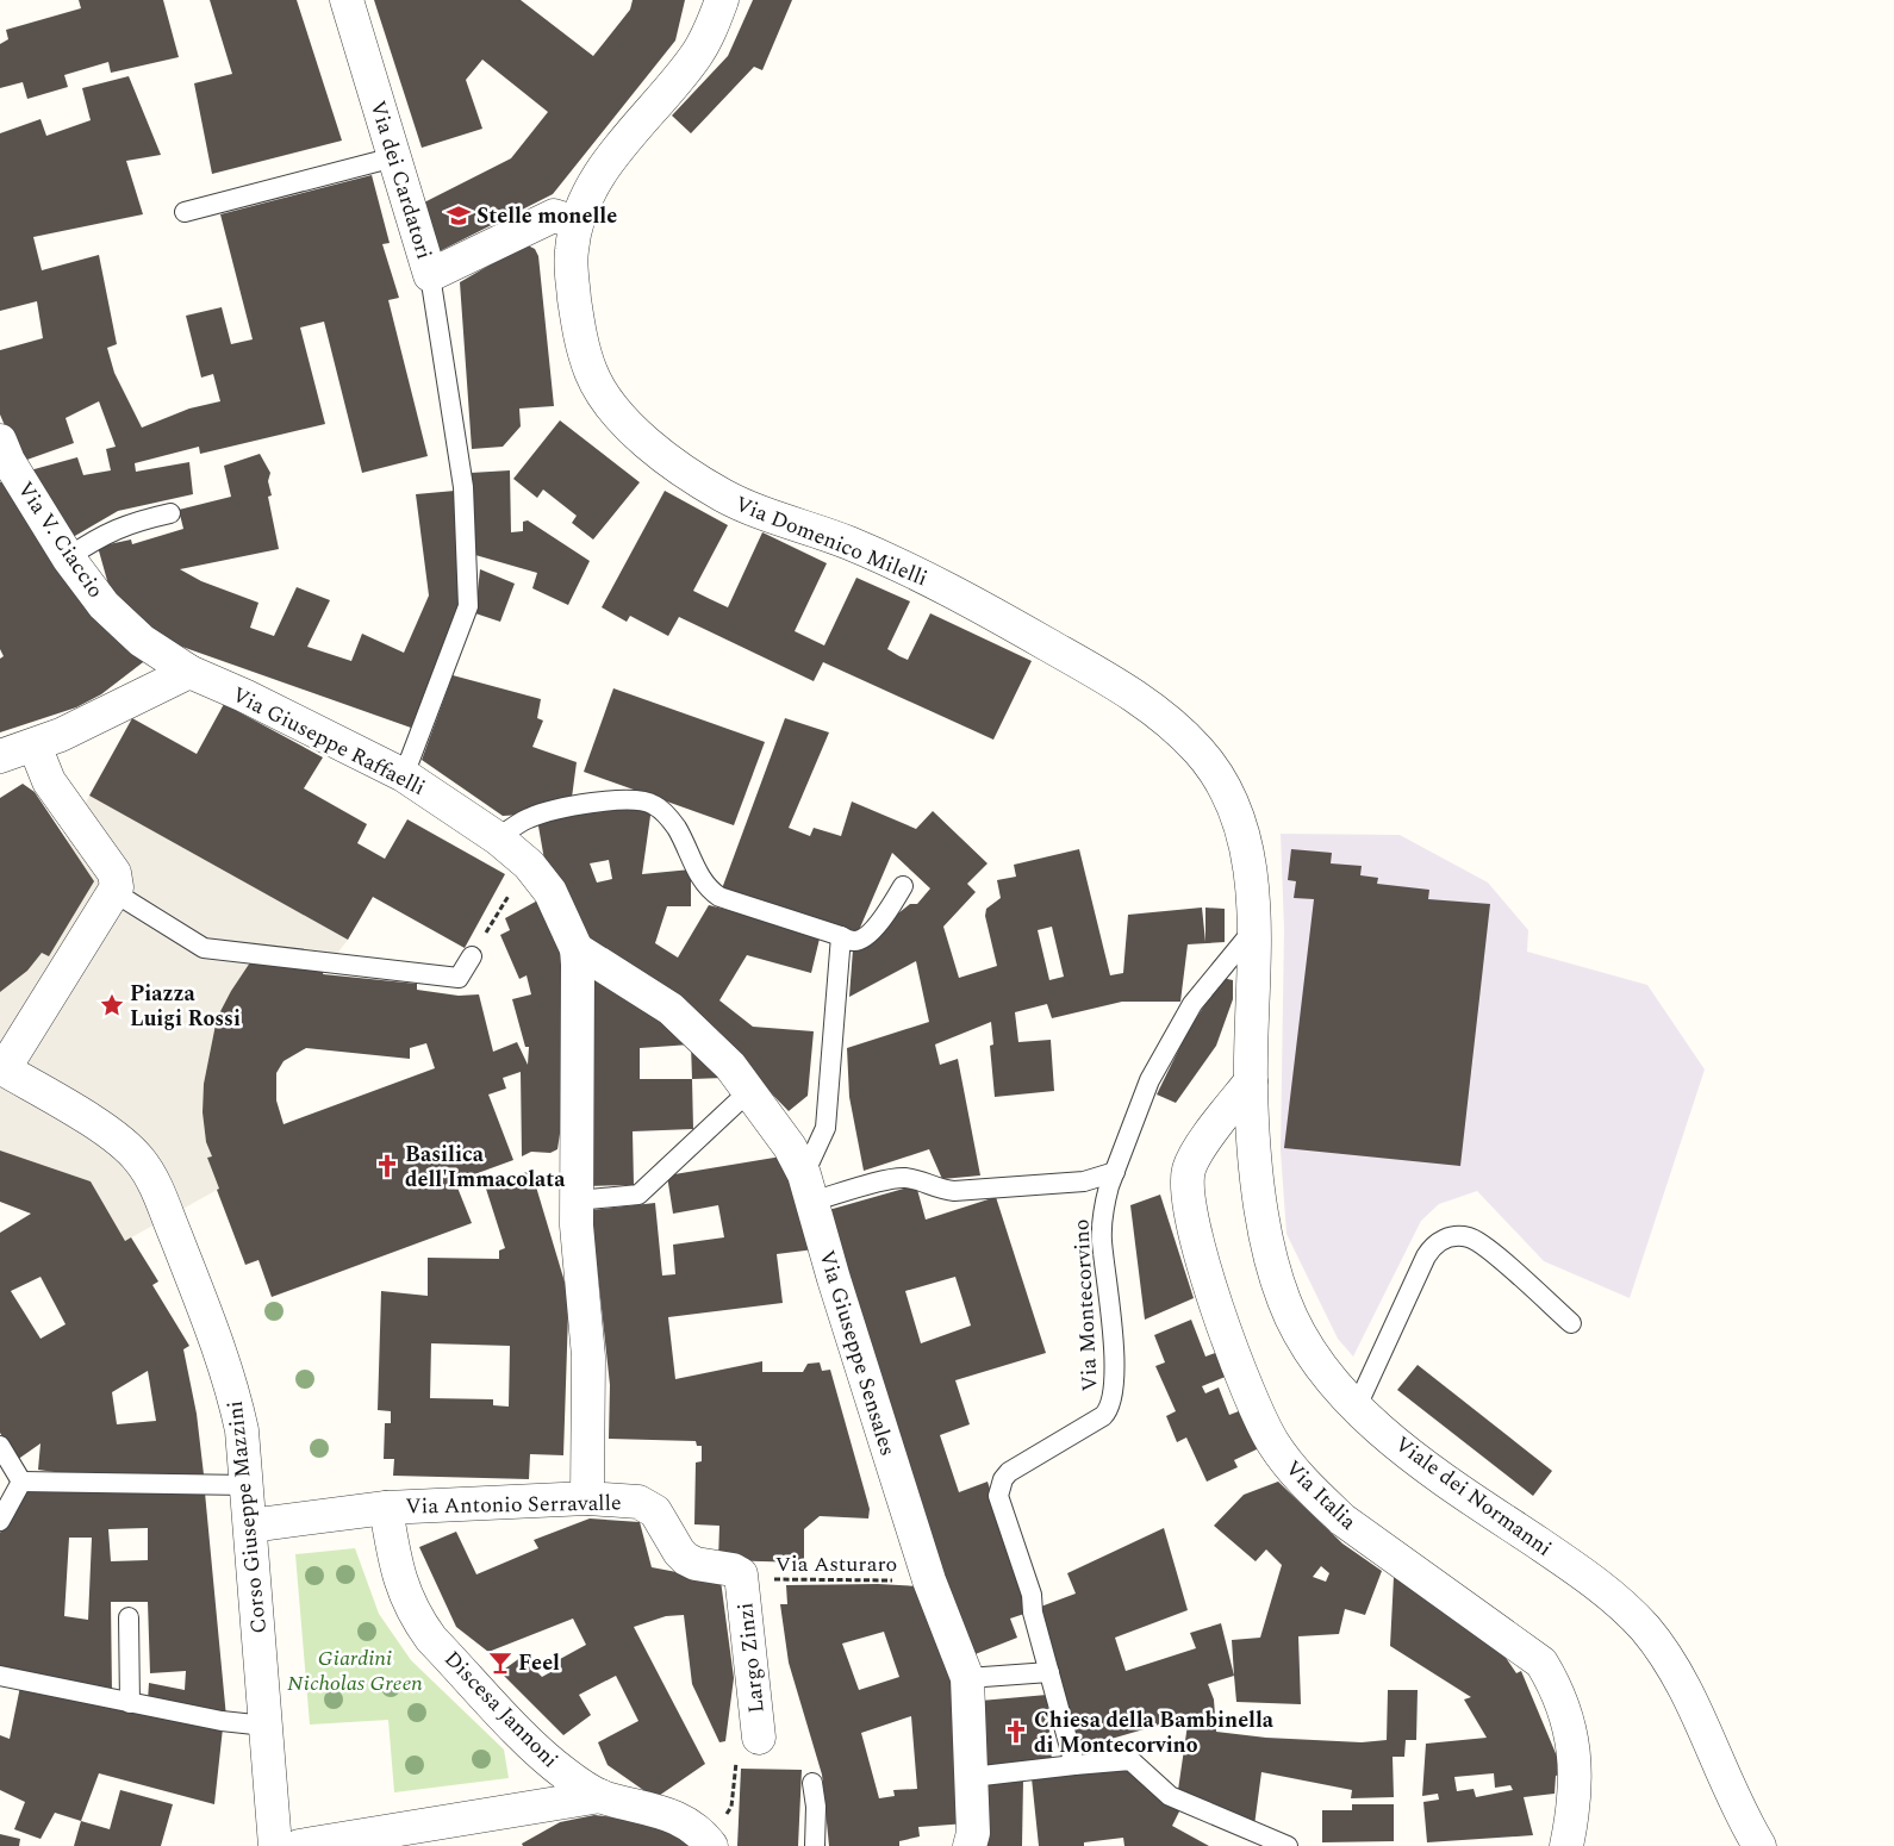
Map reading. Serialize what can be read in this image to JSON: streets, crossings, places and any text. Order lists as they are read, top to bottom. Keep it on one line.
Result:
{"streets":{"street":["Via dei Cardatori","Via V. Ciaccio","Via Domenico Milelli","Via Giuseppe Raffaelli","Via Giuseppe Sensales","Via Italia","Viale dei Normanni","Via Antonio Serravalle","Corso Giuseppe Mazzini","Largo Zinzi","Discesa Jannoni"],"lane":["Via Montecorvino"],"path":["Via Asturaro"]},"crossings":[["Via dei Cardatori","Via Domenico Milelli"],["Via V. Ciaccio","Via Giuseppe Raffaelli"],["Via Domenico Milelli","Via Montecorvino"],["Via Domenico Milelli","Via Italia"],["Via Domenico Milelli","Viale dei Normanni"],["Via Giuseppe Raffaelli","Via Giuseppe Sensales"],["Via Giuseppe Sensales","Via Asturaro"],["Via Italia","Viale dei Normanni"],["Via Antonio Serravalle","Corso Giuseppe Mazzini"],["Via Antonio Serravalle","Via Asturaro"],["Via Antonio Serravalle","Largo Zinzi"],["Via Antonio Serravalle","Discesa Jannoni"],["Via Asturaro","Largo Zinzi"]],"parks":["Giardini Nicholas Green"],"places":{"school or university":["Stelle monelle"],"place":["Piazza Luigi Rossi"],"church":["Basilica dell'Immacolata","Chiesa della Bambinella di Montecorvino"],"bar":["Feel"]}}
